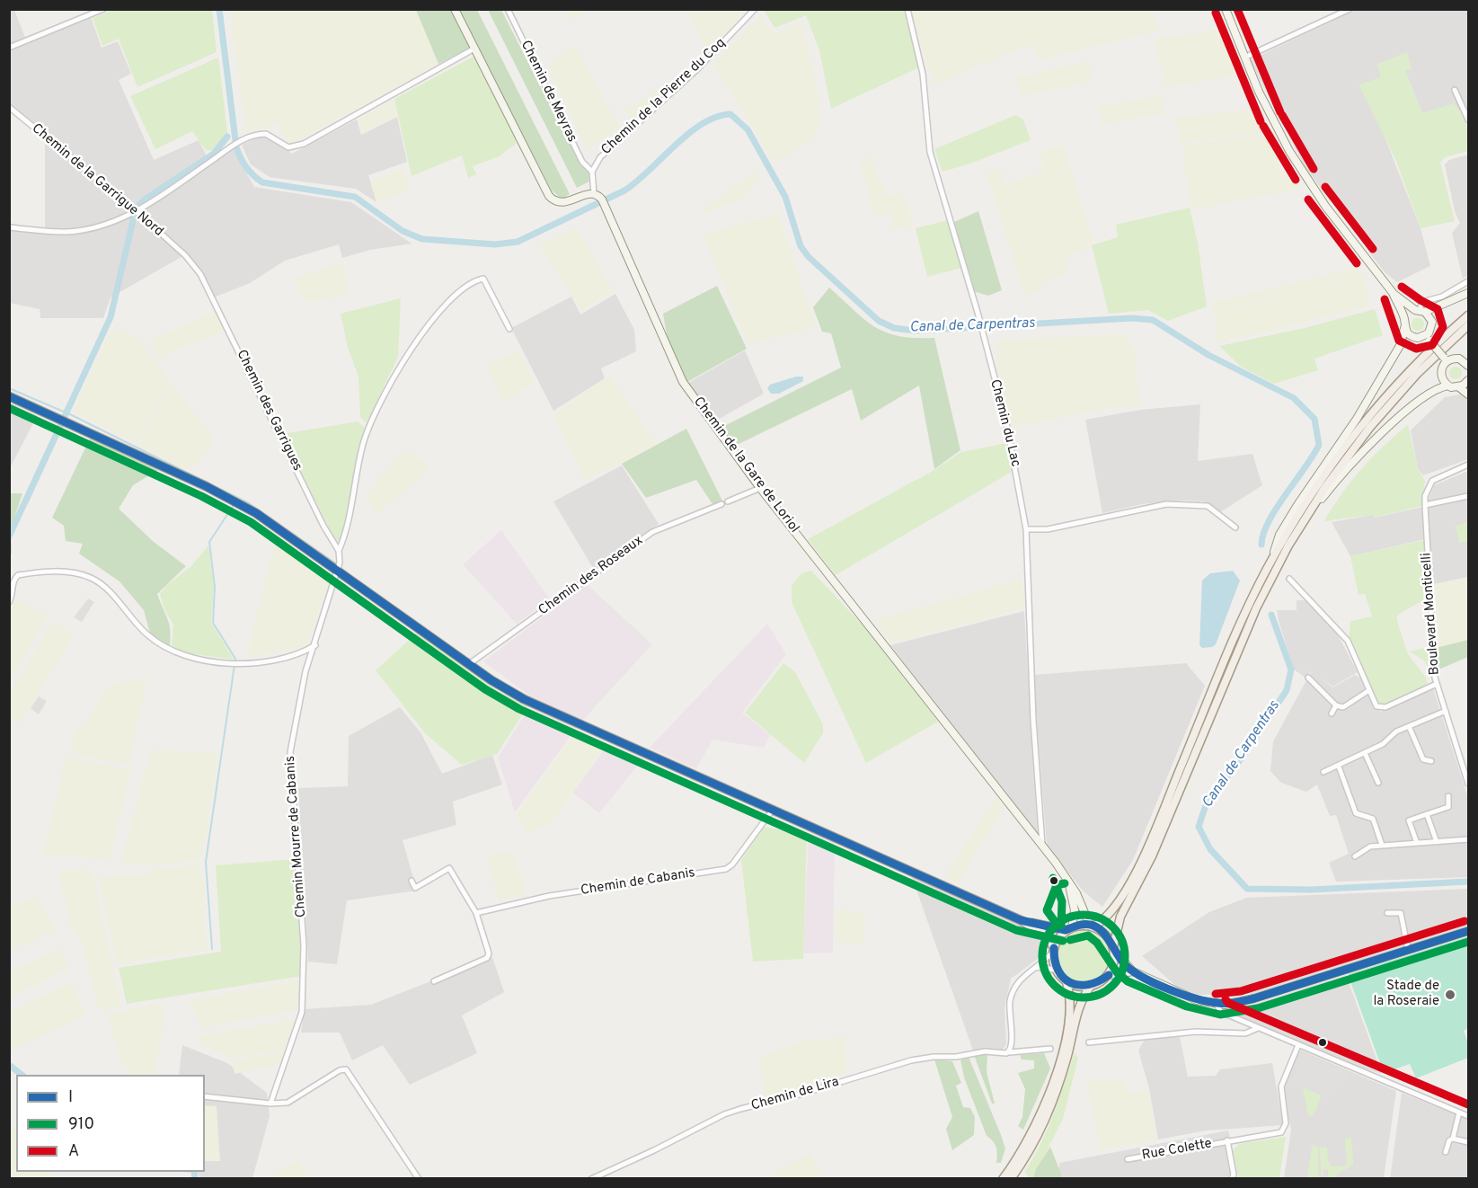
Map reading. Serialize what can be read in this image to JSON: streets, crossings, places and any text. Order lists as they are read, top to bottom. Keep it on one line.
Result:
{"streets":{"main road":["Chemin de la Gare de Loriol"],"street":["Chemin de Meyras","Chemin de la Pierre du Coq","Chemin de la Garrigue Nord","Chemin des Garrigues","Chemin du Lac","Chemin des Roseaux","Boulevard Monticelli","Chemin Mourre de Cabanis","Chemin de Cabanis","Chemin de Lira","Rue Colette"]},"crossings":[["Chemin de Meyras","Chemin de la Pierre du Coq"],["Chemin de la Garrigue Nord","Chemin des Garrigues"],["Chemin du Lac","Chemin de la Gare de Loriol"]],"water":["Canal de Carpentras"],"places":["Stade de la Roseraie"],"lines":["transit line A","transit line I","transit line 910"],"legend":["I","910","A"]}
